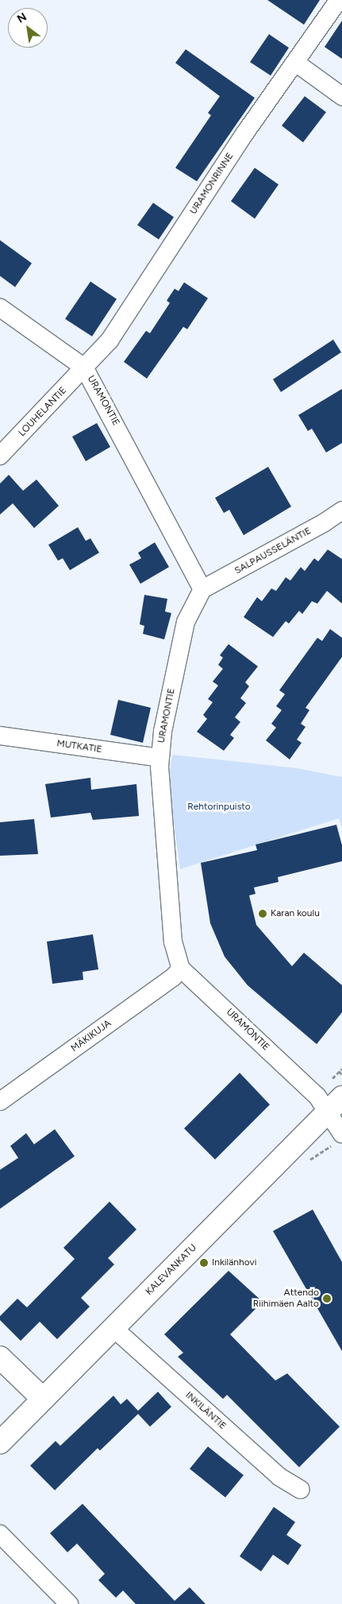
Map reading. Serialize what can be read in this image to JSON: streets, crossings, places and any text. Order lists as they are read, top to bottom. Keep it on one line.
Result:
{"streets":{"street":["URAMONRINNE","URAMONTIE","LOUHELANTIE","SALPAUSSELÄNTIE","MUTKATIE","MÄKIKUJA","KALEVANKATU","INKILÄNTIE"]},"crossings":[["URAMONRINNE","URAMONTIE"],["URAMONRINNE","LOUHELANTIE"],["URAMONTIE","LOUHELANTIE"],["URAMONTIE","SALPAUSSELÄNTIE"],["URAMONTIE","MUTKATIE"],["URAMONTIE","MÄKIKUJA"],["URAMONTIE","KALEVANKATU"],["KALEVANKATU","INKILÄNTIE"]],"parks":["Rehtorinpuisto"],"places":["Karan koulu","Inkilänhovi","Attendo Riihimäen Aalto"],"north":"top left"}
